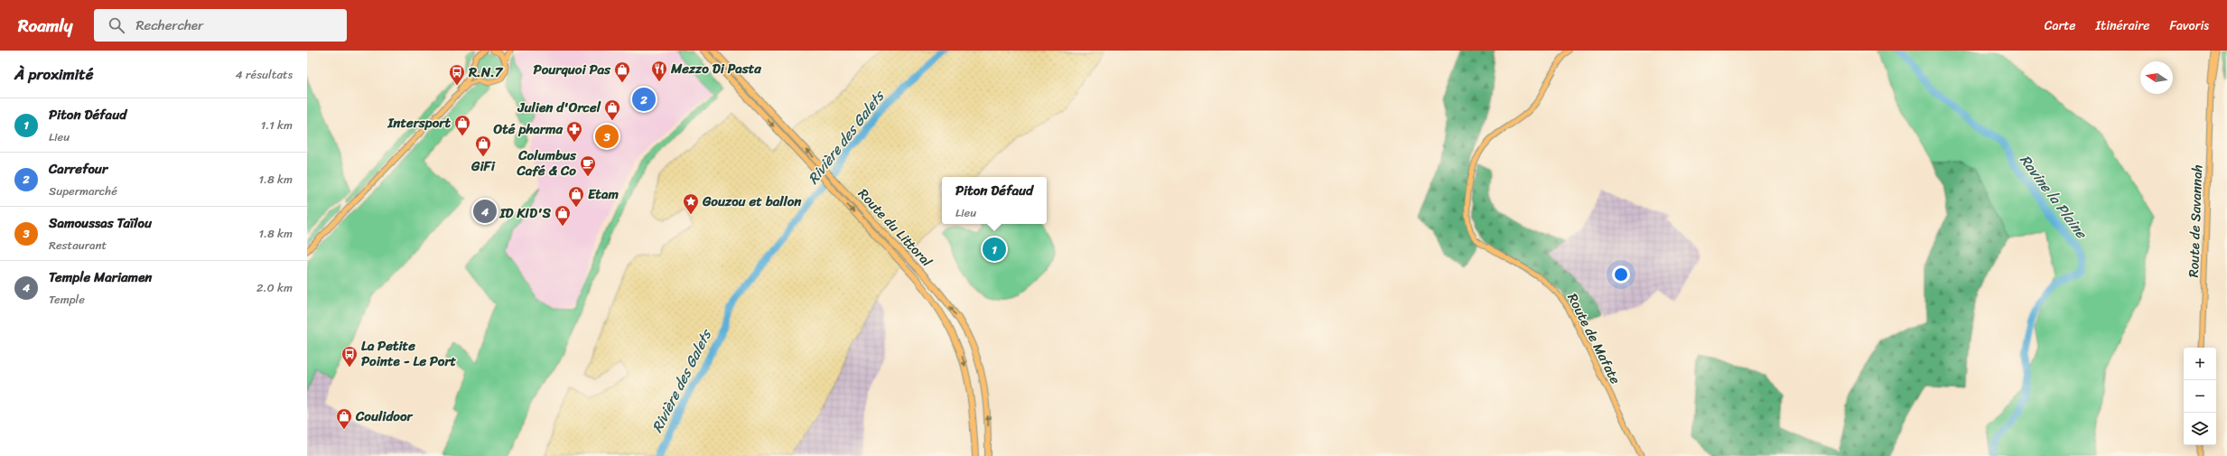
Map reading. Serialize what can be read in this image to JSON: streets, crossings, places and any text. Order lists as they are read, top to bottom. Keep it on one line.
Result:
{"streets":{"highway":["Route du Littoral"],"main road":["Route de Savannah","Route de Mafate"]},"water":["Rivière des Galets","Ravine la Plaine"],"places":{"restaurant":["Mezzo Di Pasta"],"shop":["Pourquoi Pas","Julien d'Orcel","Intersport","GiFi","Etam","ID KID'S","Coulidoor"],"bus stop":["R.N.7","La Petite Pointe - Le Port"],"pharmacy":["Oté pharma"],"cafe":["Columbus Café & Co"],"place":["Gouzou et ballon"]},"north":"left","page":{"header":"Roamly","search":"Rechercher","nav":["Carte","Itinéraire","Favoris"],"heading":["À proximité","4 résultats"],"pins":["2","3","4","1"],"list":[{"mark":"1","name":"Piton Défaud","note":"Lieu","value":"1.1 km"},{"mark":"2","name":"Carrefour","note":"Supermarché","value":"1.8 km"},{"mark":"3","name":"Samoussas Taïlou","note":"Restaurant","value":"1.8 km"},{"mark":"4","name":"Temple Mariamen","note":"Temple","value":"2.0 km"}],"popup":["Piton Défaud","Lieu"],"map_buttons":["+","−"]}}
